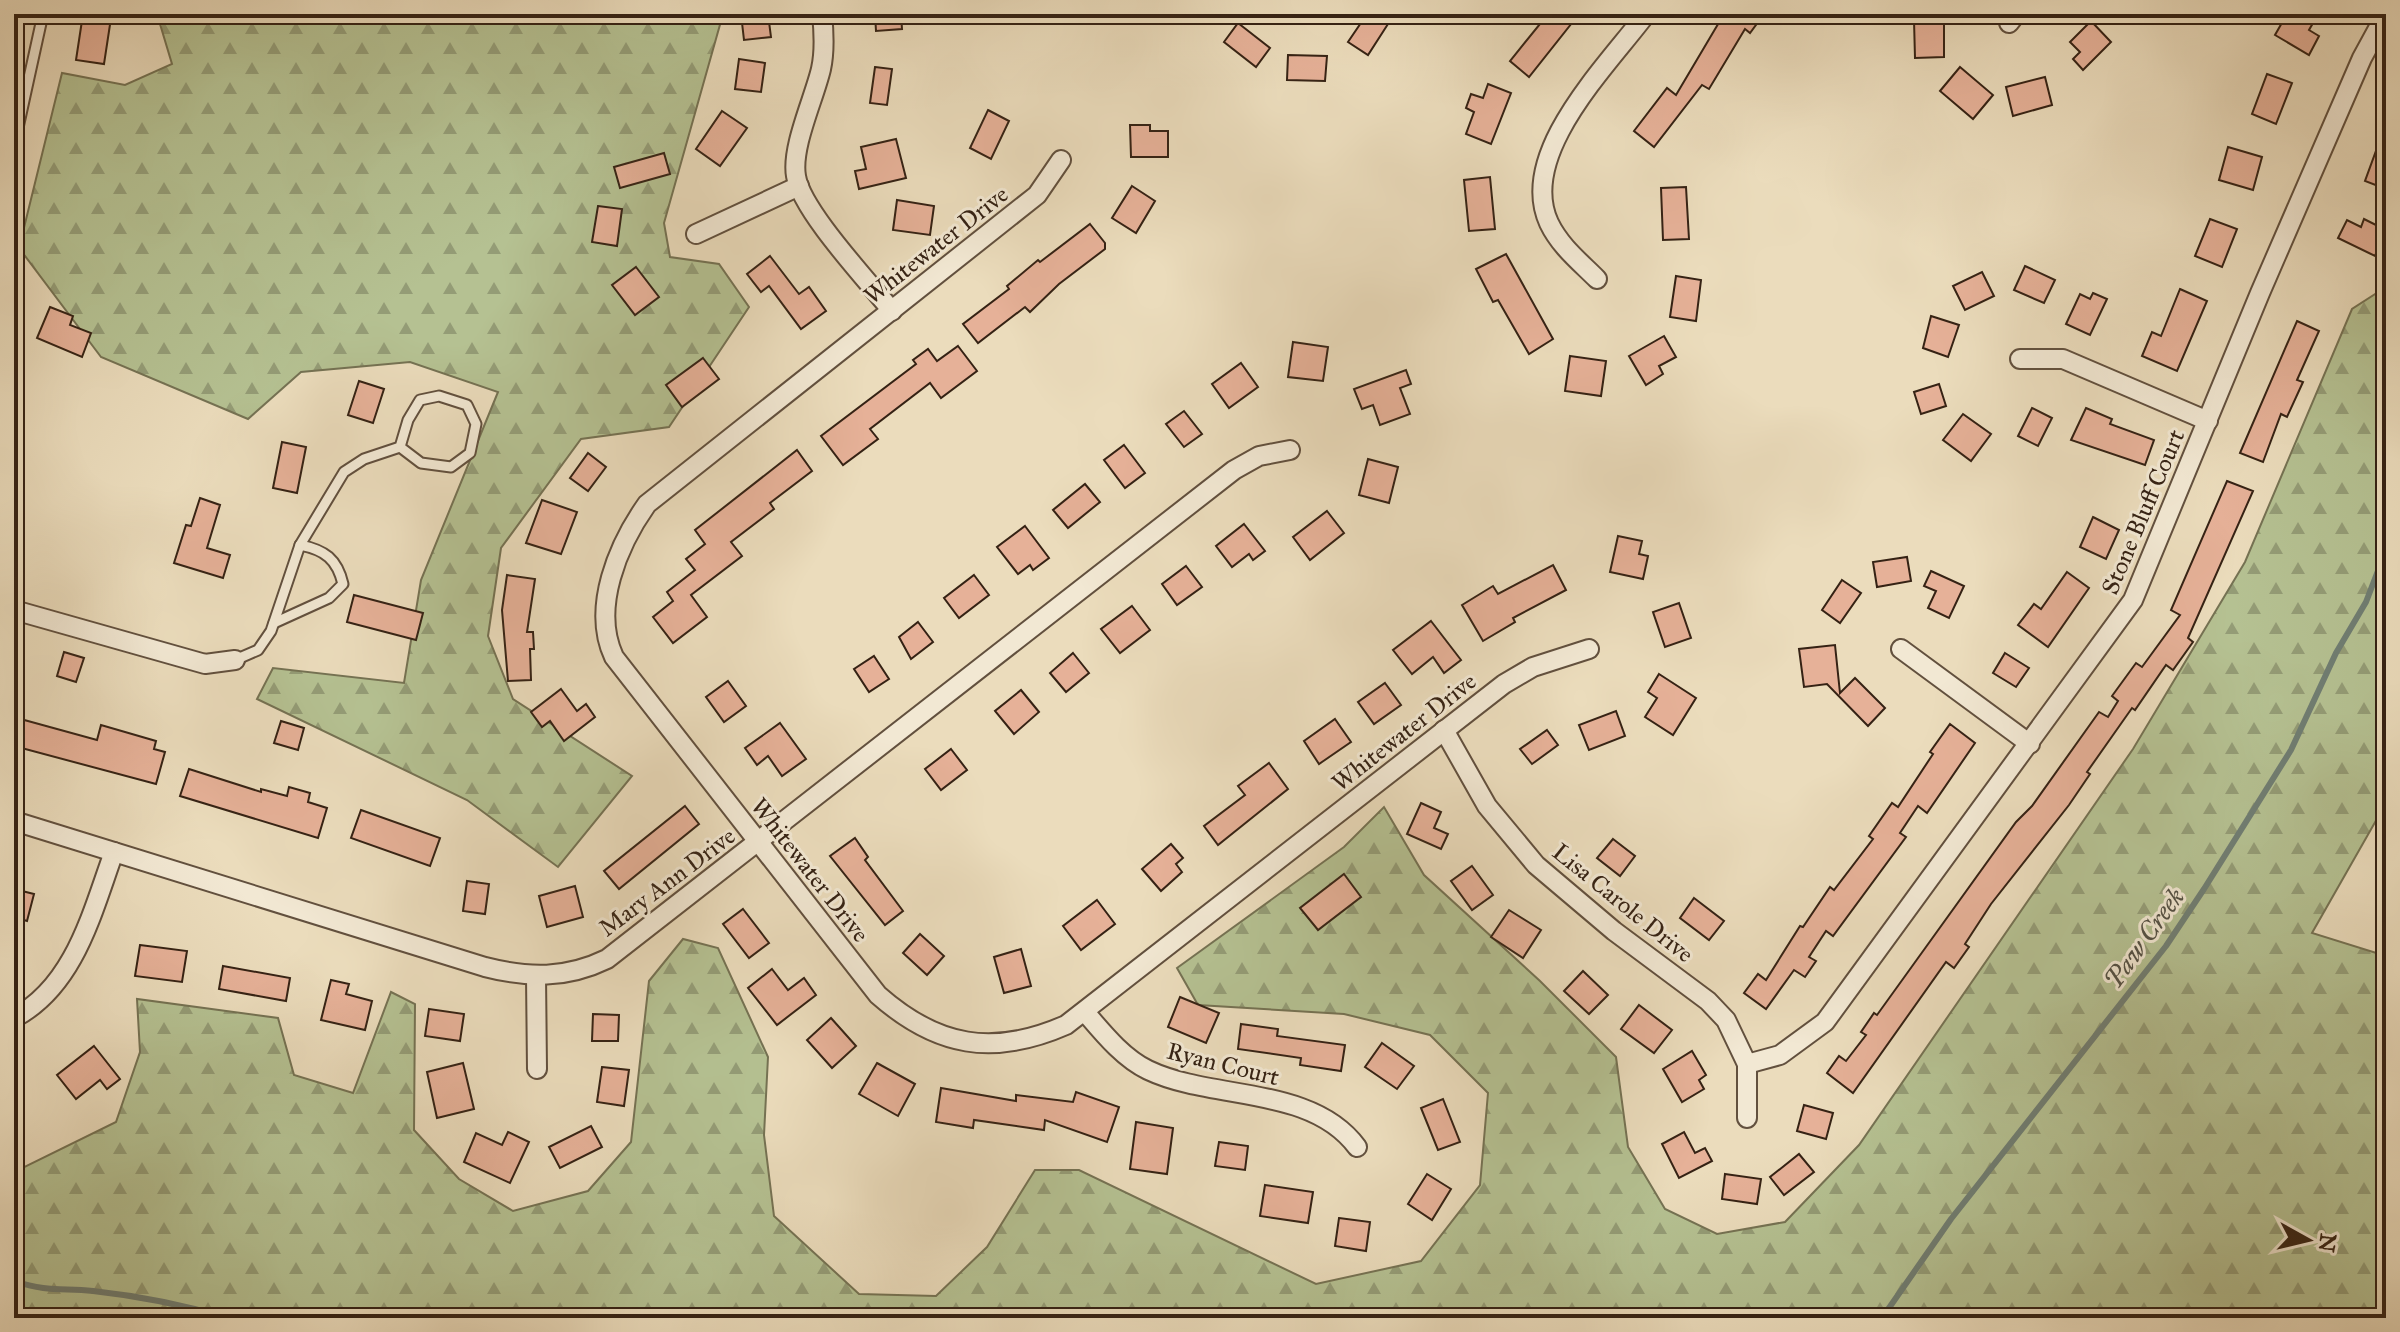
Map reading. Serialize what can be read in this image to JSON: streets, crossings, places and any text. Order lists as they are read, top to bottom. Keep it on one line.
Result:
{"streets":{"street":["Whitewater Drive","Stone Bluff Court","Mary Ann Drive","Lisa Carole Drive","Ryan Court"]},"crossings":[["Whitewater Drive","Mary Ann Drive"],["Whitewater Drive","Lisa Carole Drive"],["Whitewater Drive","Ryan Court"],["Stone Bluff Court","Lisa Carole Drive"]],"water":["Paw Creek"],"north":"right"}
